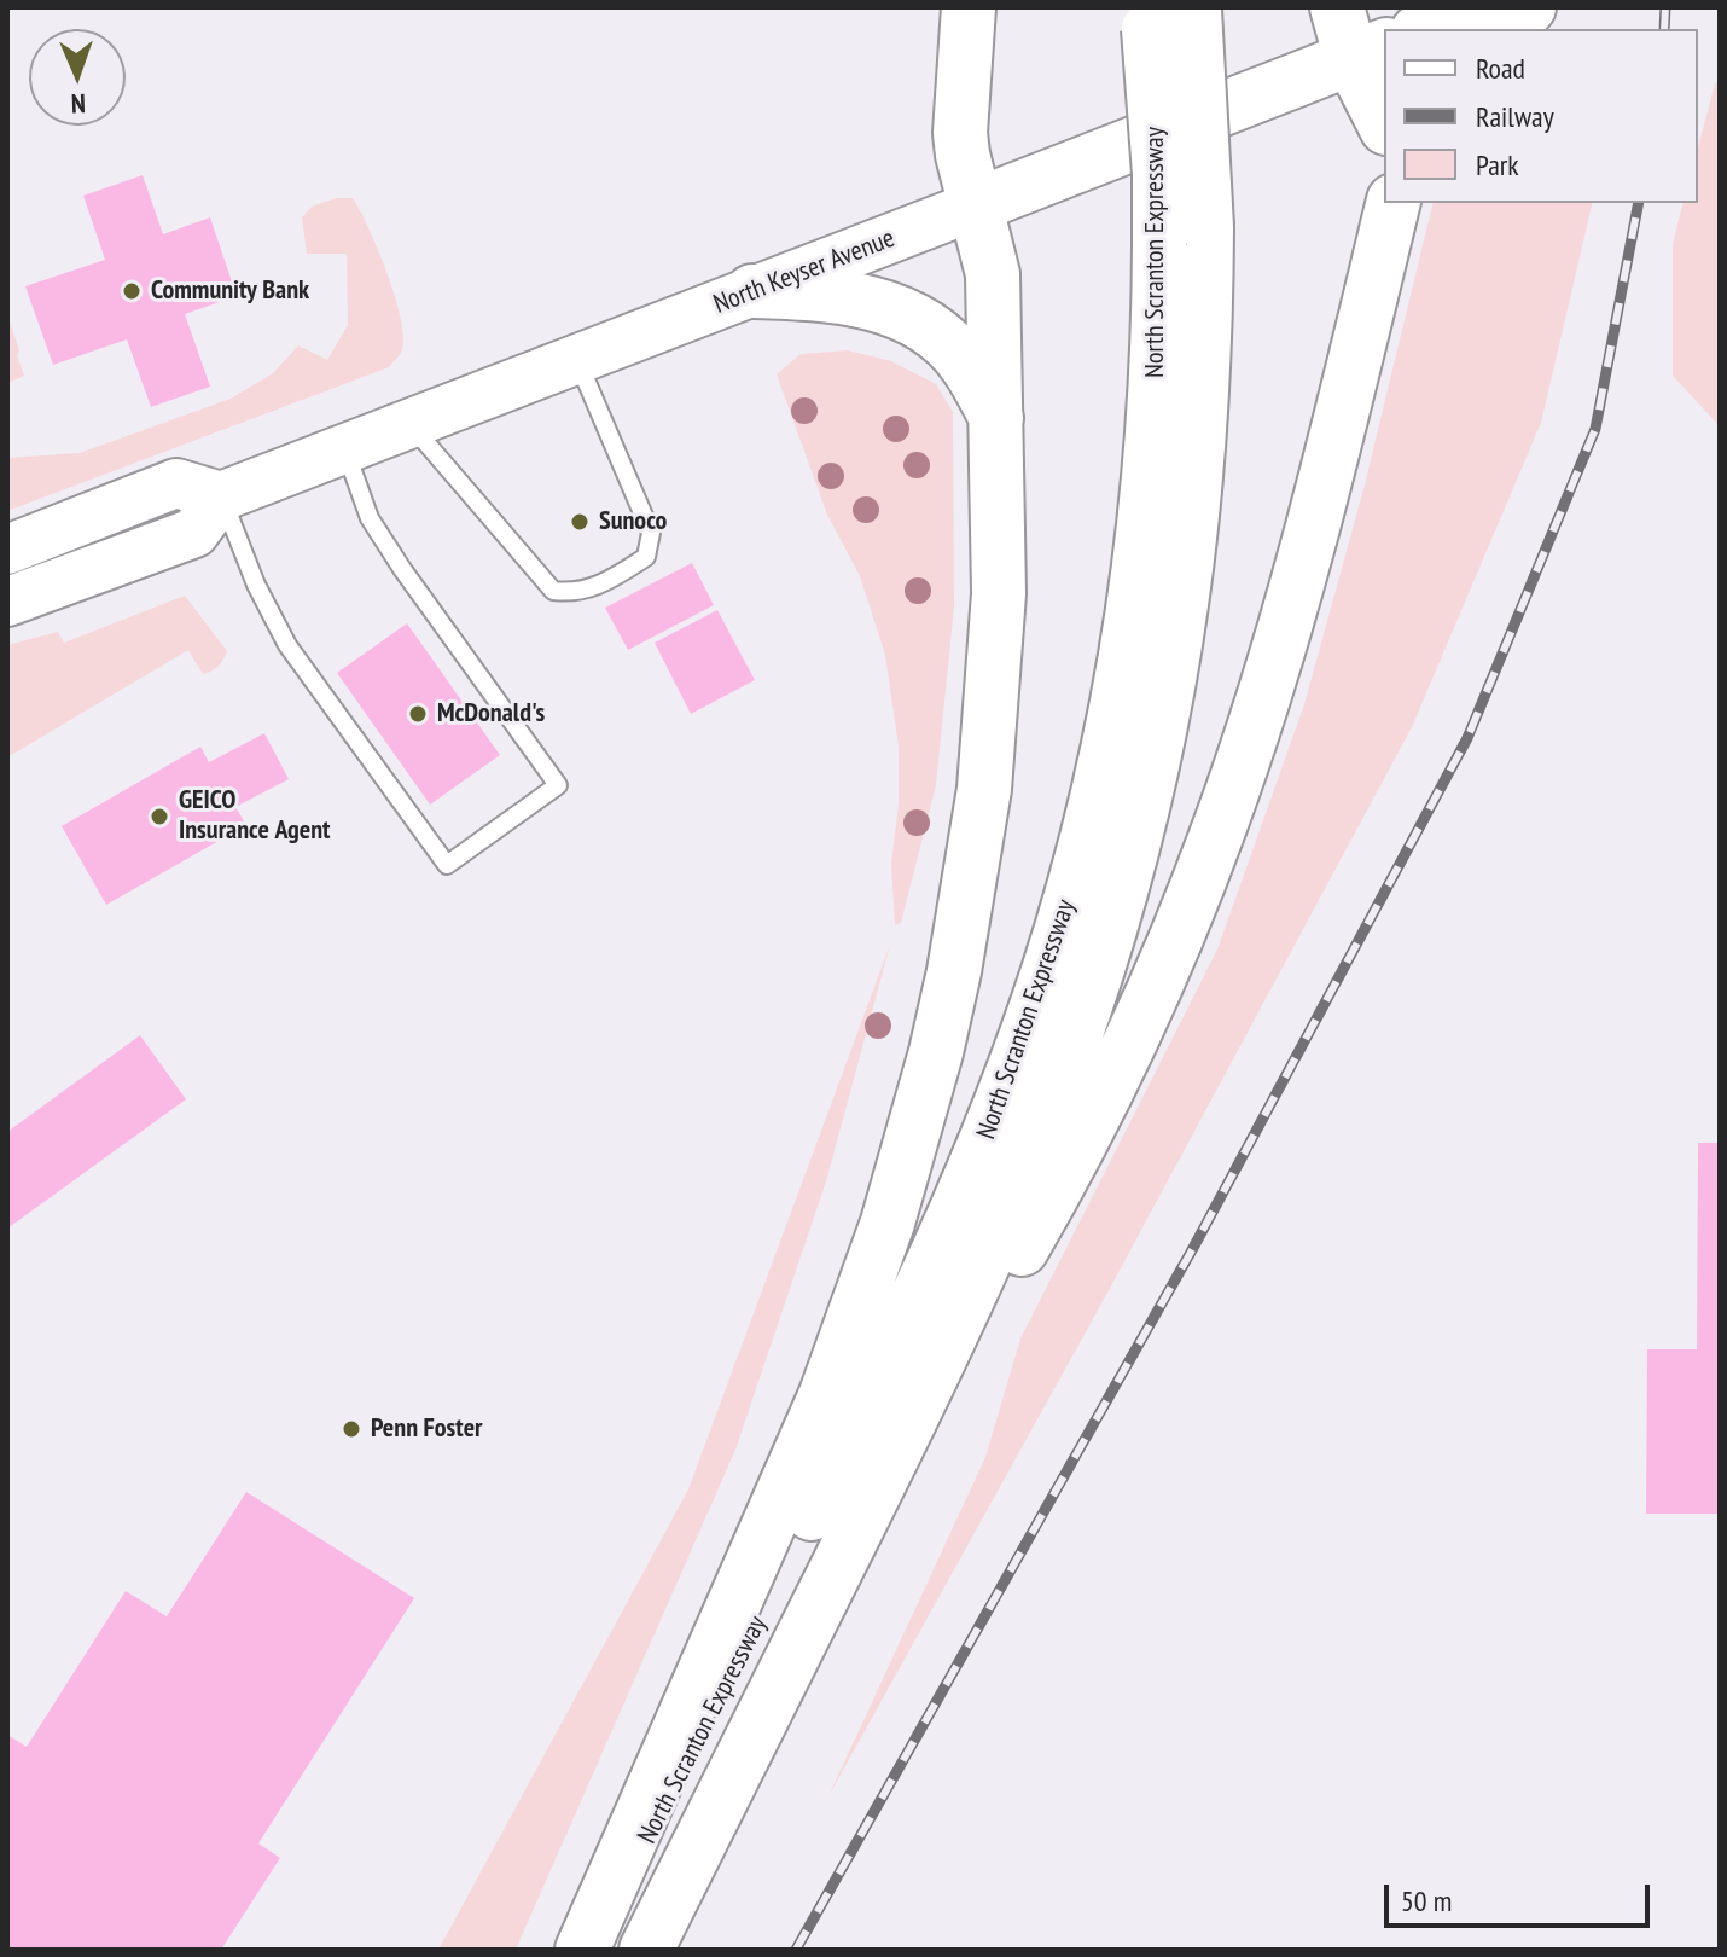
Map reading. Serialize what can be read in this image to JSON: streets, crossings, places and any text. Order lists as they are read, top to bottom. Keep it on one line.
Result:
{"streets":{"main road":["North Scranton Expressway","North Keyser Avenue"]},"places":["Community Bank","Sunoco","McDonald's","GEICO Insurance Agent","Penn Foster"],"legend":["Road","Railway","Park"],"scale_bar":"50 m","north":"bottom"}
